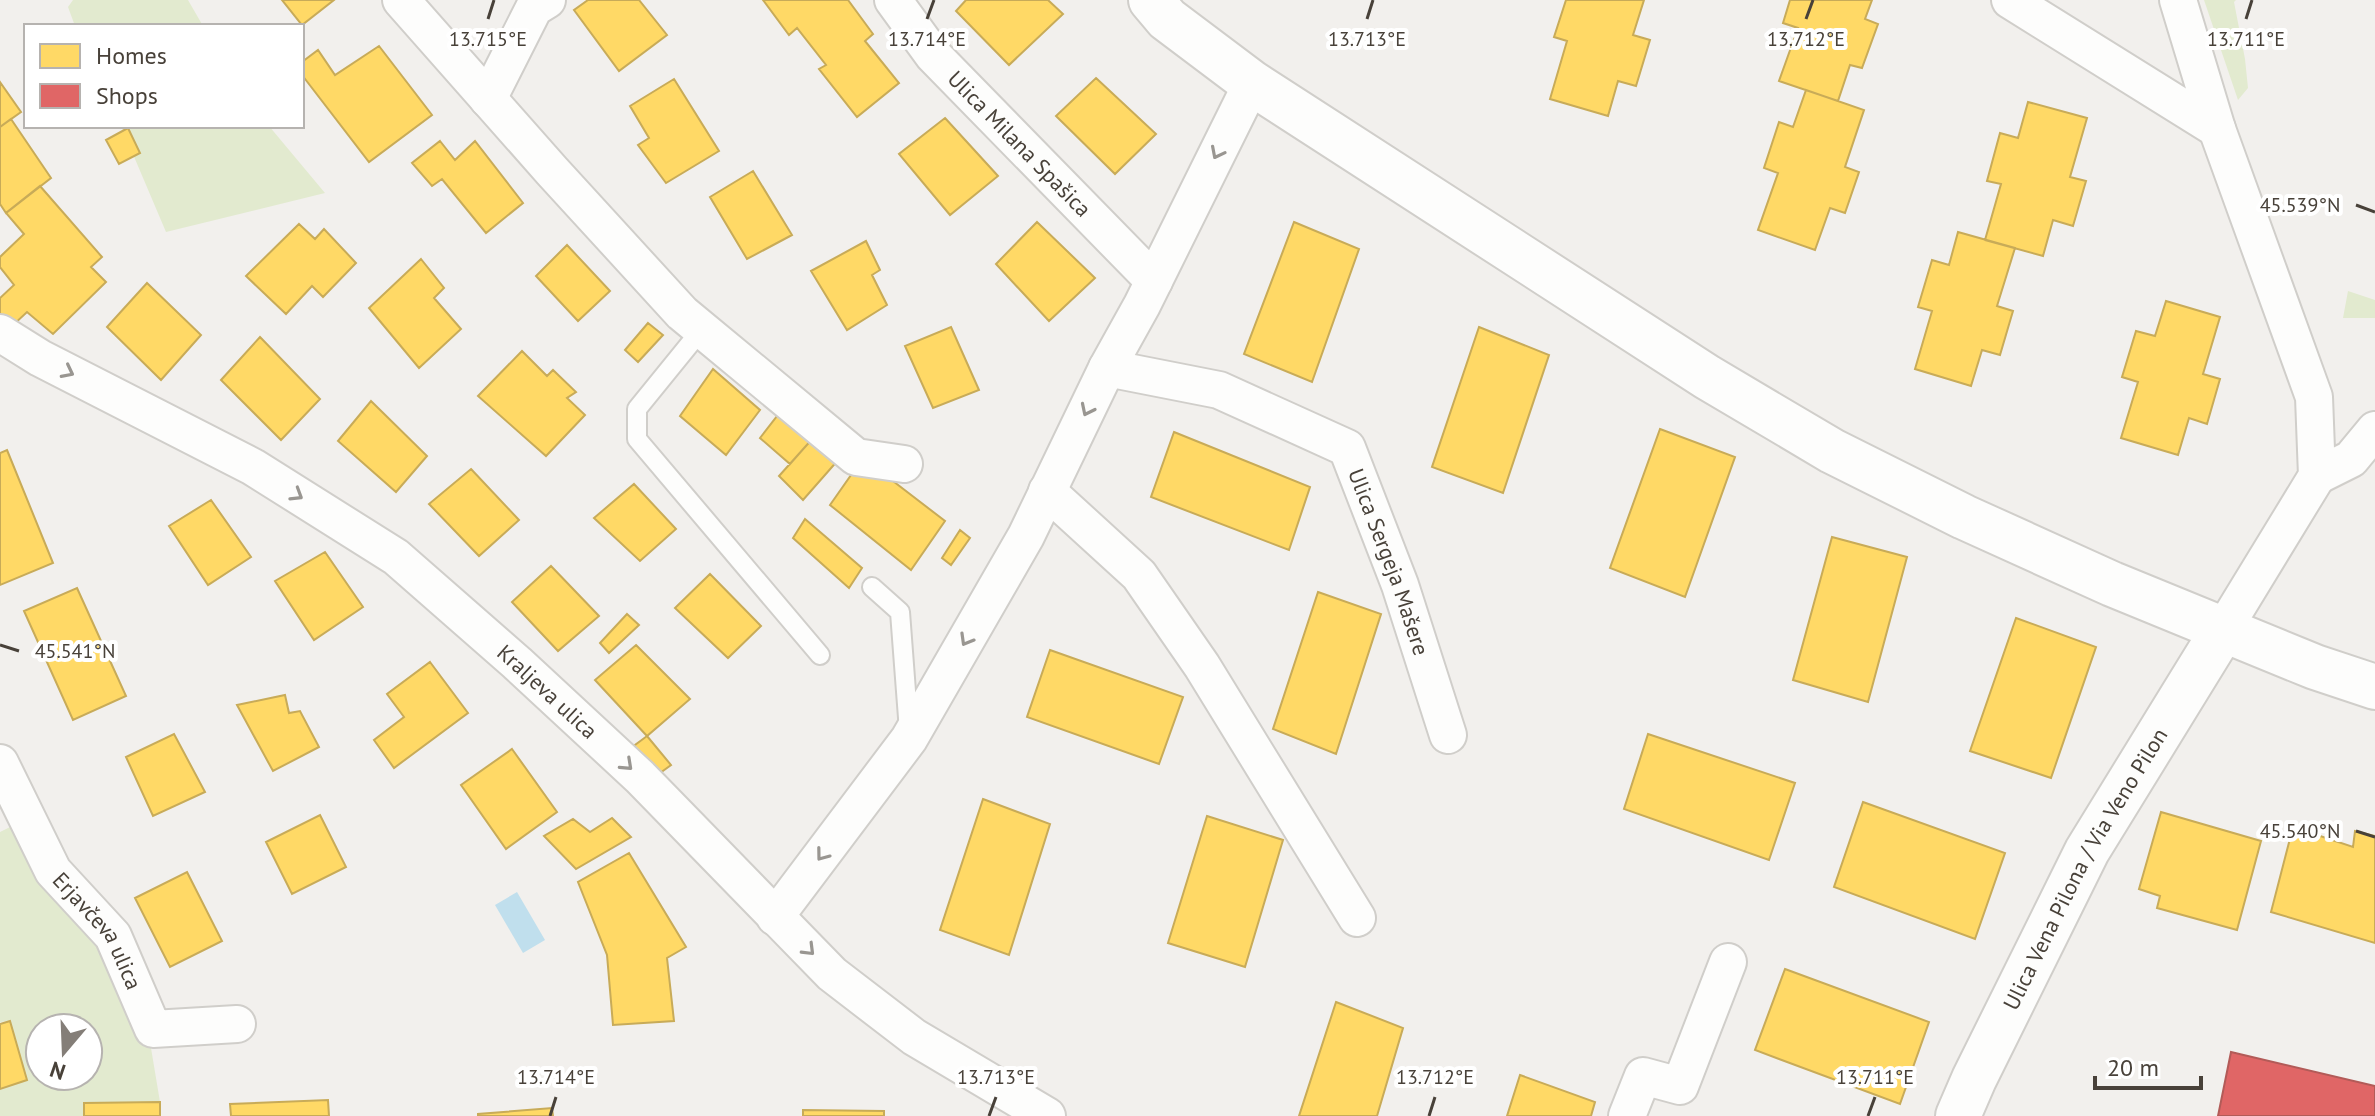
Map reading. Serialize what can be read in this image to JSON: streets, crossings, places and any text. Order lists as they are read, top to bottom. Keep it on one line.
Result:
{"streets":{"street":["Ulica Milana Spašica","Ulica Sergeja Mašere","Kraljeva ulica","Ulica Vena Pilona / Via Veno Pilon","Erjavčeva ulica"]},"one_way":["Kraljeva ulica"],"legend":["Homes","Shops"],"scale_bar":"20 m","north":"bottom","coordinates":["13.715°E","13.714°E","13.713°E","13.712°E","13.711°E","45.539°N","45.541°N","45.540°N"]}
